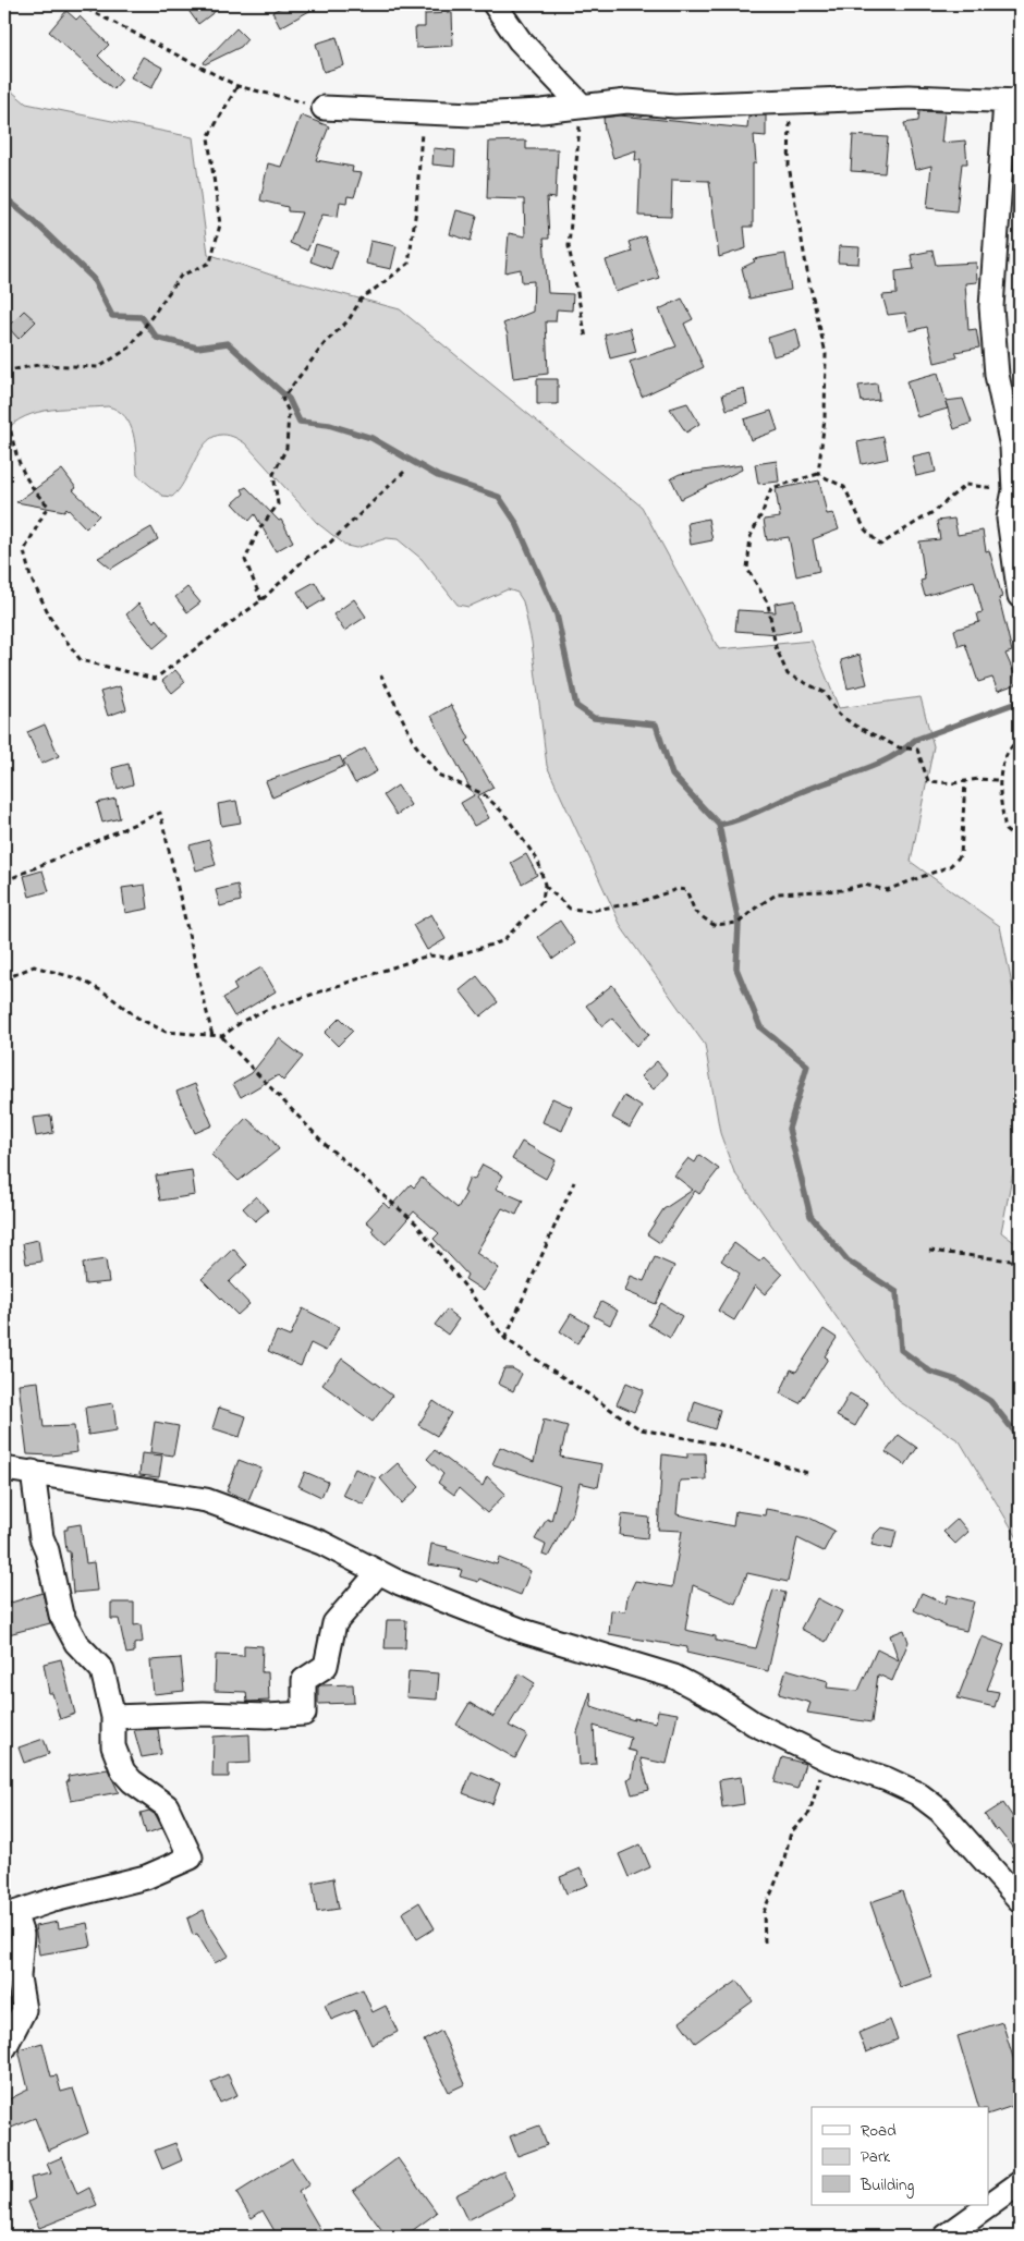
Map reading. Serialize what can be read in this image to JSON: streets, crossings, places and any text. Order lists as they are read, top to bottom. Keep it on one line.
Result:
{"legend":["Road","Park","Building"]}
